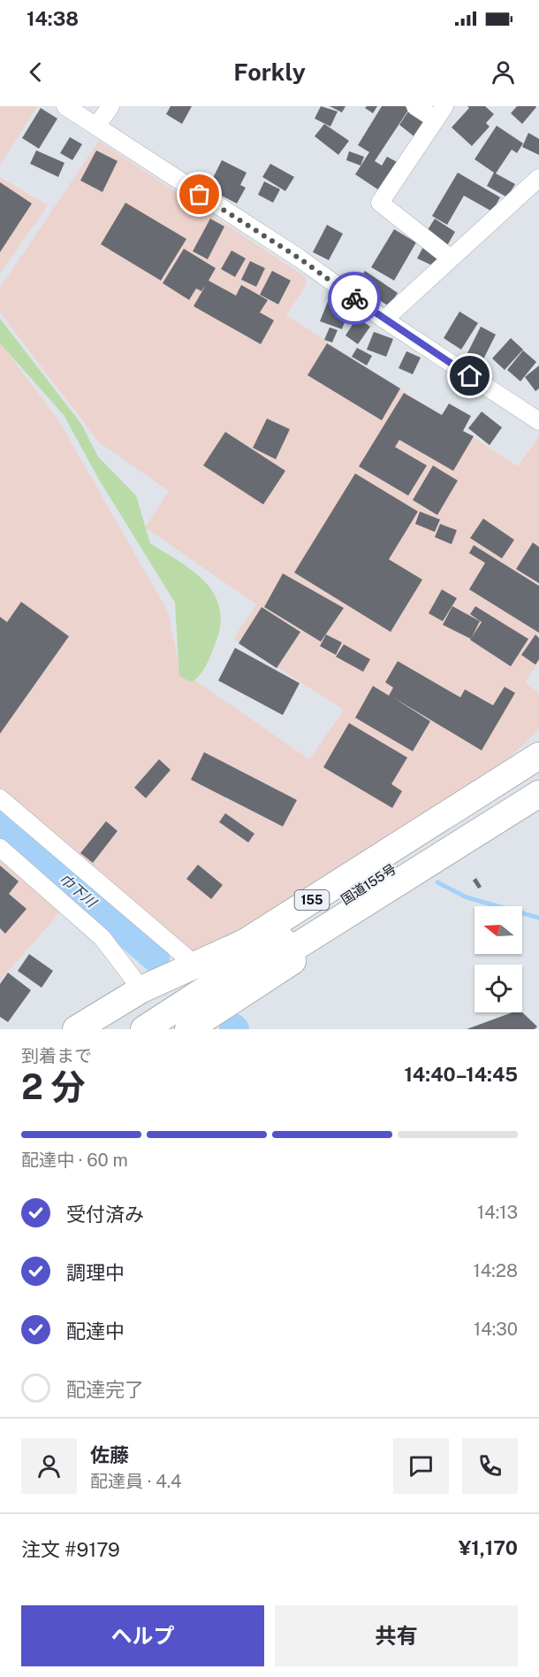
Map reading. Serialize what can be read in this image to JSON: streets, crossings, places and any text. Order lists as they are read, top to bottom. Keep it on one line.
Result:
{"streets":{"highway":["国道155号","155"]},"crossings":[["国道155号","155"]],"water":["巾下川"],"north":"left","page":{"status":"14:38","header":"Forkly","heading":["2 分","到着まで","14:40–14:45"],"panel":["佐藤","配達員 · 4.4","注文 #9179","¥1,170"],"bar":"配達中 · 60 m","list":[["受付済み","14:13"],["調理中","14:28"],["配達中","14:30"],"配達完了"],"buttons":["ヘルプ","共有"]}}
